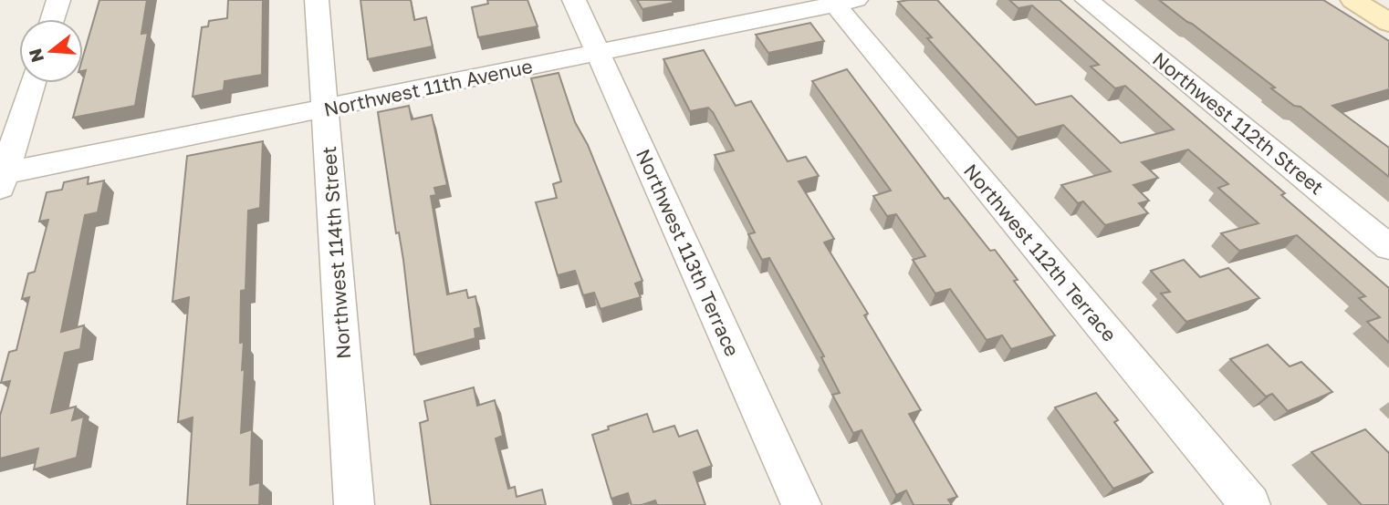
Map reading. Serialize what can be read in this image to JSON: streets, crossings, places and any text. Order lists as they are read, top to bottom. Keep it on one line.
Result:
{"streets":{"street":["Northwest 11th Avenue","Northwest 112th Street","Northwest 114th Street","Northwest 113th Terrace","Northwest 112th Terrace"]},"crossings":[["Northwest 11th Avenue","Northwest 114th Street"],["Northwest 11th Avenue","Northwest 113th Terrace"],["Northwest 11th Avenue","Northwest 112th Terrace"]],"north":"left"}
